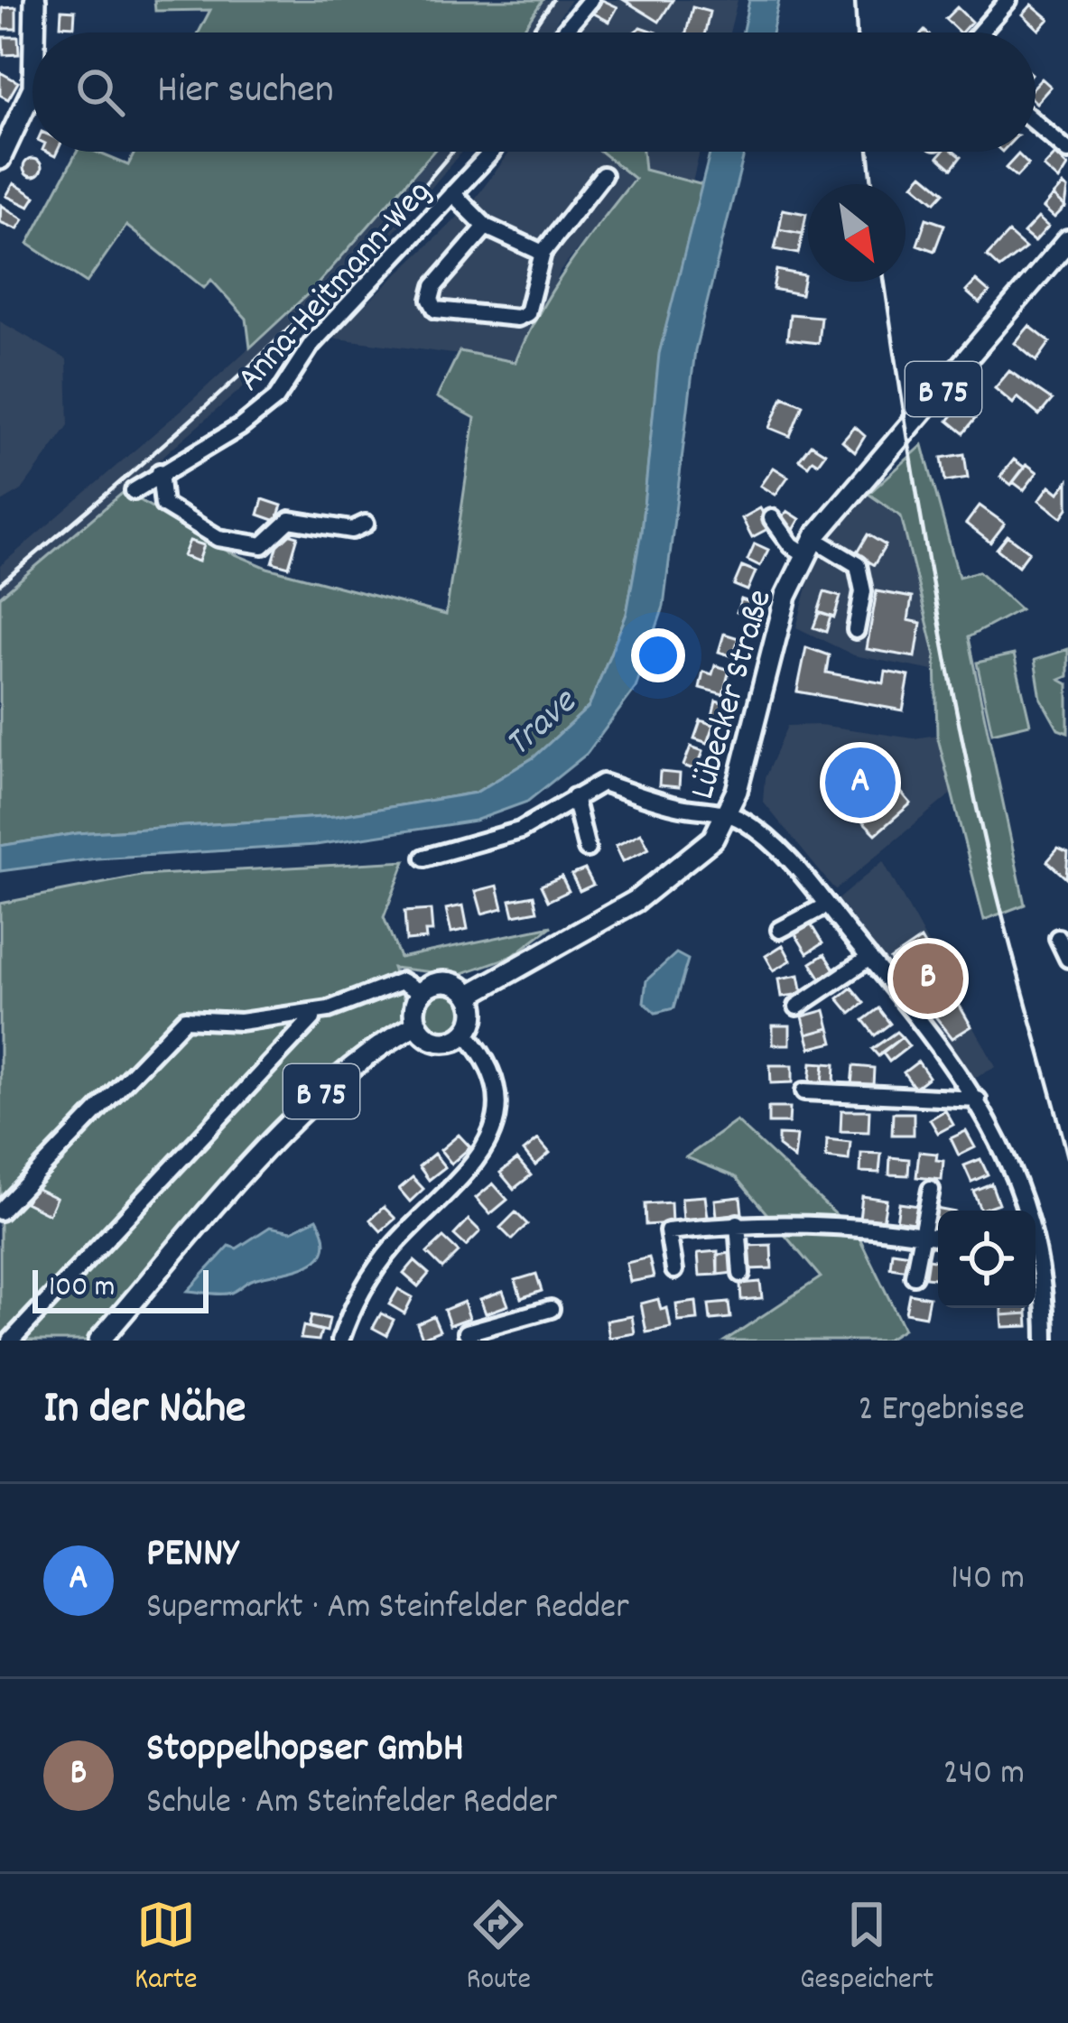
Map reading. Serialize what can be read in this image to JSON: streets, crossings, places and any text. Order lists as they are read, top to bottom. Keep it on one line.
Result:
{"streets":{"main road":["B 75","Lübecker Straße"],"street":["Anna-Heitmann-Weg"]},"crossings":[["B 75","Lübecker Straße"]],"water":["Trave"],"scale_bar":"100 m","north":"bottom right","page":{"search":"Hier suchen","pins":["A","B"],"scale":"100 m","heading":["In der Nähe","2 Ergebnisse"],"list":[{"mark":"A","name":"PENNY","note":"Supermarkt · Am Steinfelder Redder","value":"140 m"},{"mark":"B","name":"Stoppelhopser GmbH","note":"Schule · Am Steinfelder Redder","value":"240 m"}],"nav":["Karte","Route","Gespeichert"]}}
